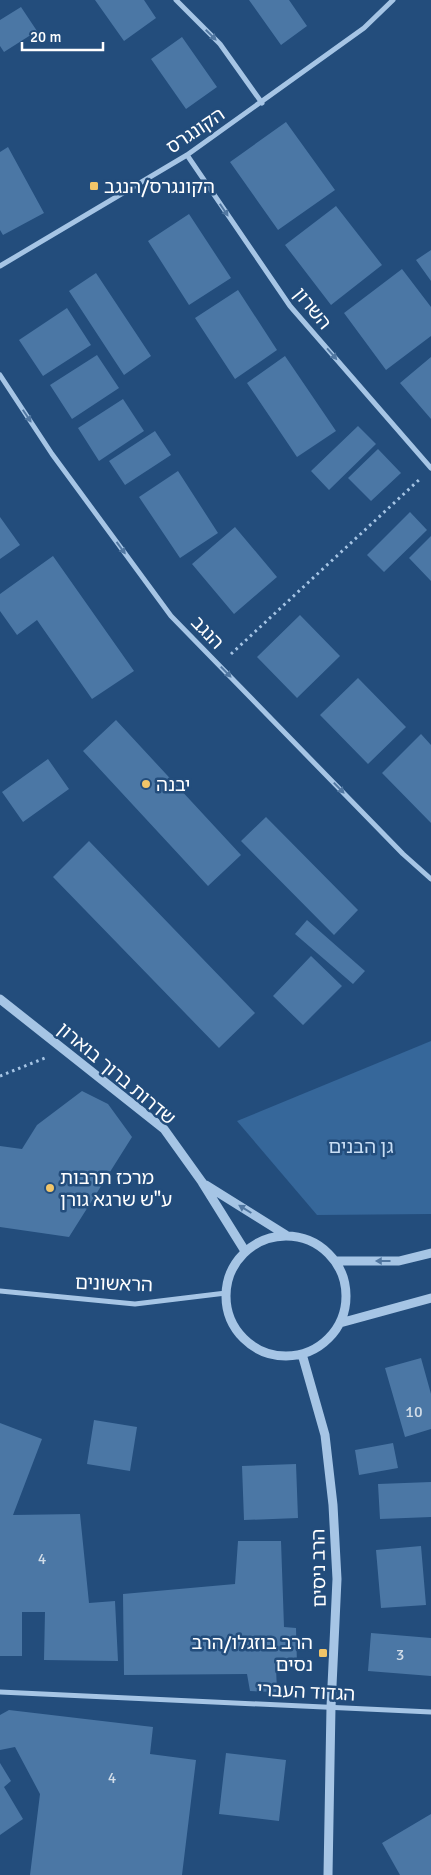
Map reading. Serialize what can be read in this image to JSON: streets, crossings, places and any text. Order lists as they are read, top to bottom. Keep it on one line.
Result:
{"streets":{"street":["הקונגרס","השרון","הנגב","שדרות ברוך בוארון","הראשונים","הרב ניסים","הגדוד העברי"]},"crossings":[["הקונגרס","השרון"],["שדרות ברוך בוארון","הראשונים"],["שדרות ברוך בוארון","הרב ניסים"],["הראשונים","הרב ניסים"],["הרב ניסים","הגדוד העברי"]],"one_way":["השרון","הנגב"],"parks":["גן הבנים"],"places":{"transit":["הקונגרס/הנגב","הרב בוזגלו/הרב נסים"],"other":["יבנה","מרכז תרבות ע\"ש שרגא גורן"]},"house_numbers":["10","4","3","4"],"scale_bar":"20 m"}
